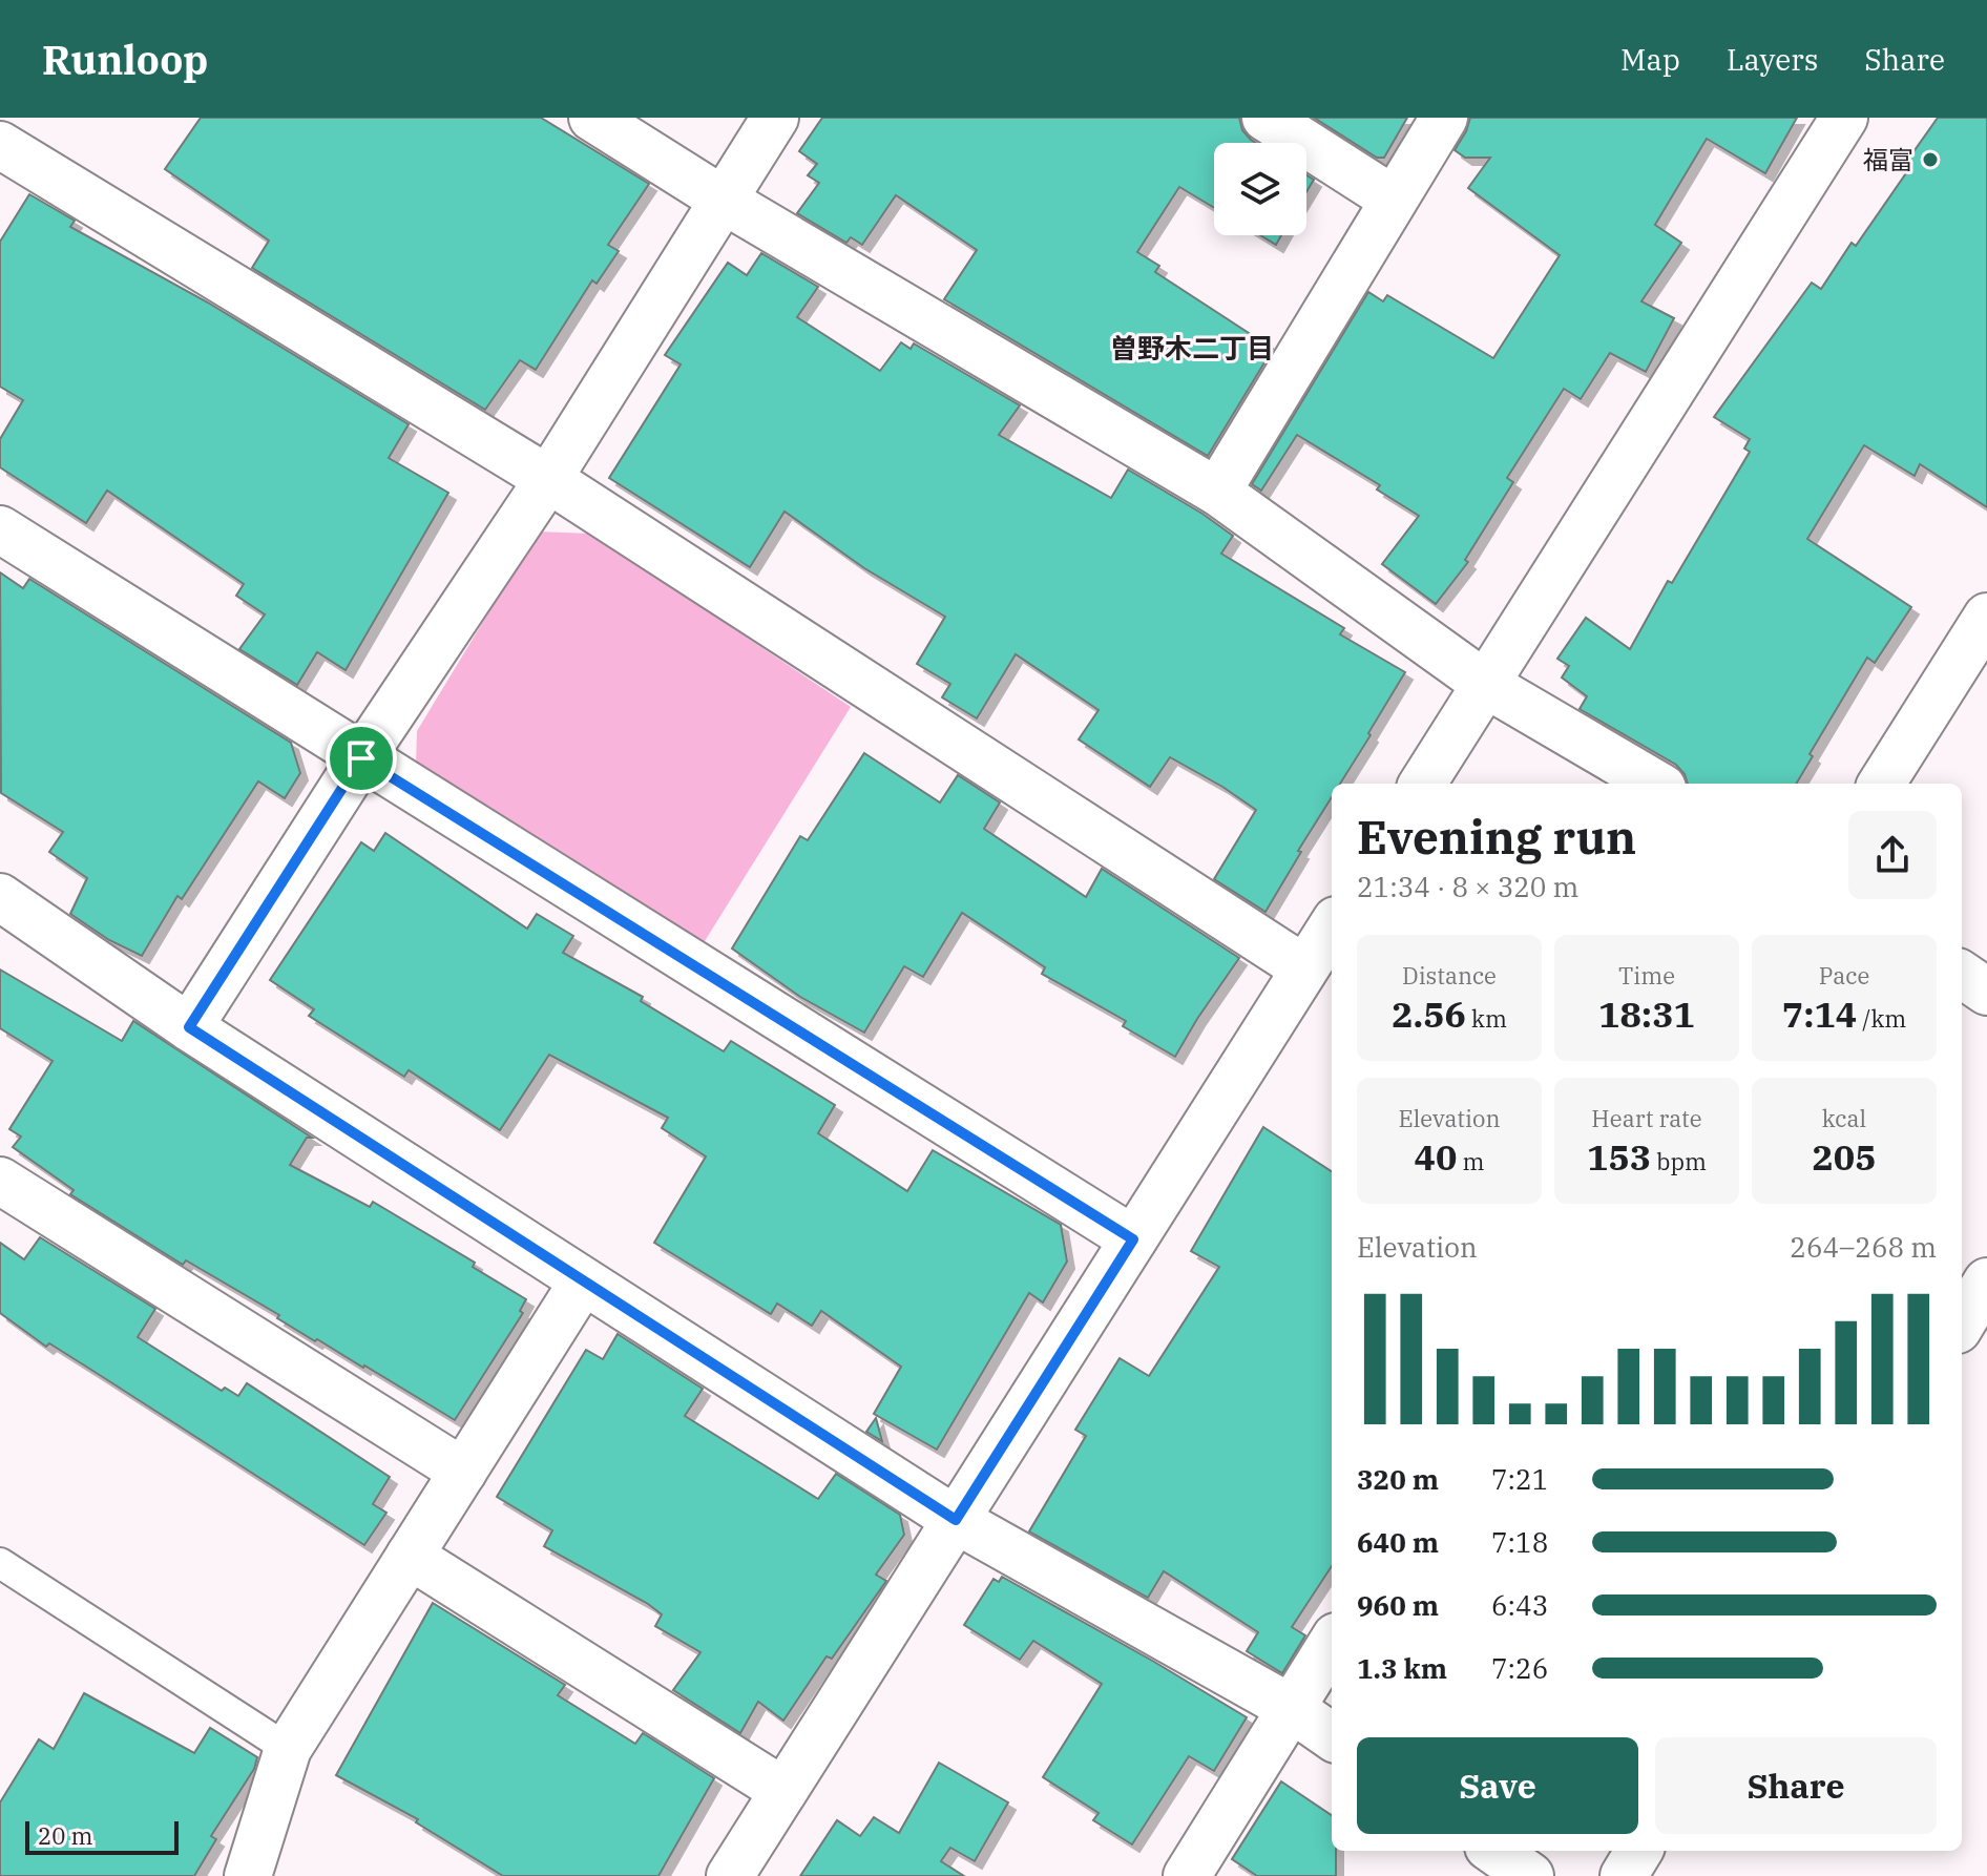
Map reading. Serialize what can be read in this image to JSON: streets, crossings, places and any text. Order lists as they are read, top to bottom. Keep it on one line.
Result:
{"districts":["曽野木二丁目"],"places":["福富"],"scale_bar":"20 m","page":{"header":"Runloop","nav":["Map","Layers","Share"],"heading":["Evening run","21:34 · 8 × 320 m"],"stats":[["Distance","2.56 km"],["Time","18:31"],["Pace","7:14 /km"],["Elevation","40 m"],["Heart rate","153 bpm"],["kcal","205"]],"chart":["Elevation","264–268 m"],"list":[{"name":"320 m","note":"7:21"},{"name":"640 m","note":"7:18"},{"name":"960 m","note":"6:43"},{"name":"1.3 km","note":"7:26"}],"buttons":["Save","Share"],"scale":"20 m"}}
